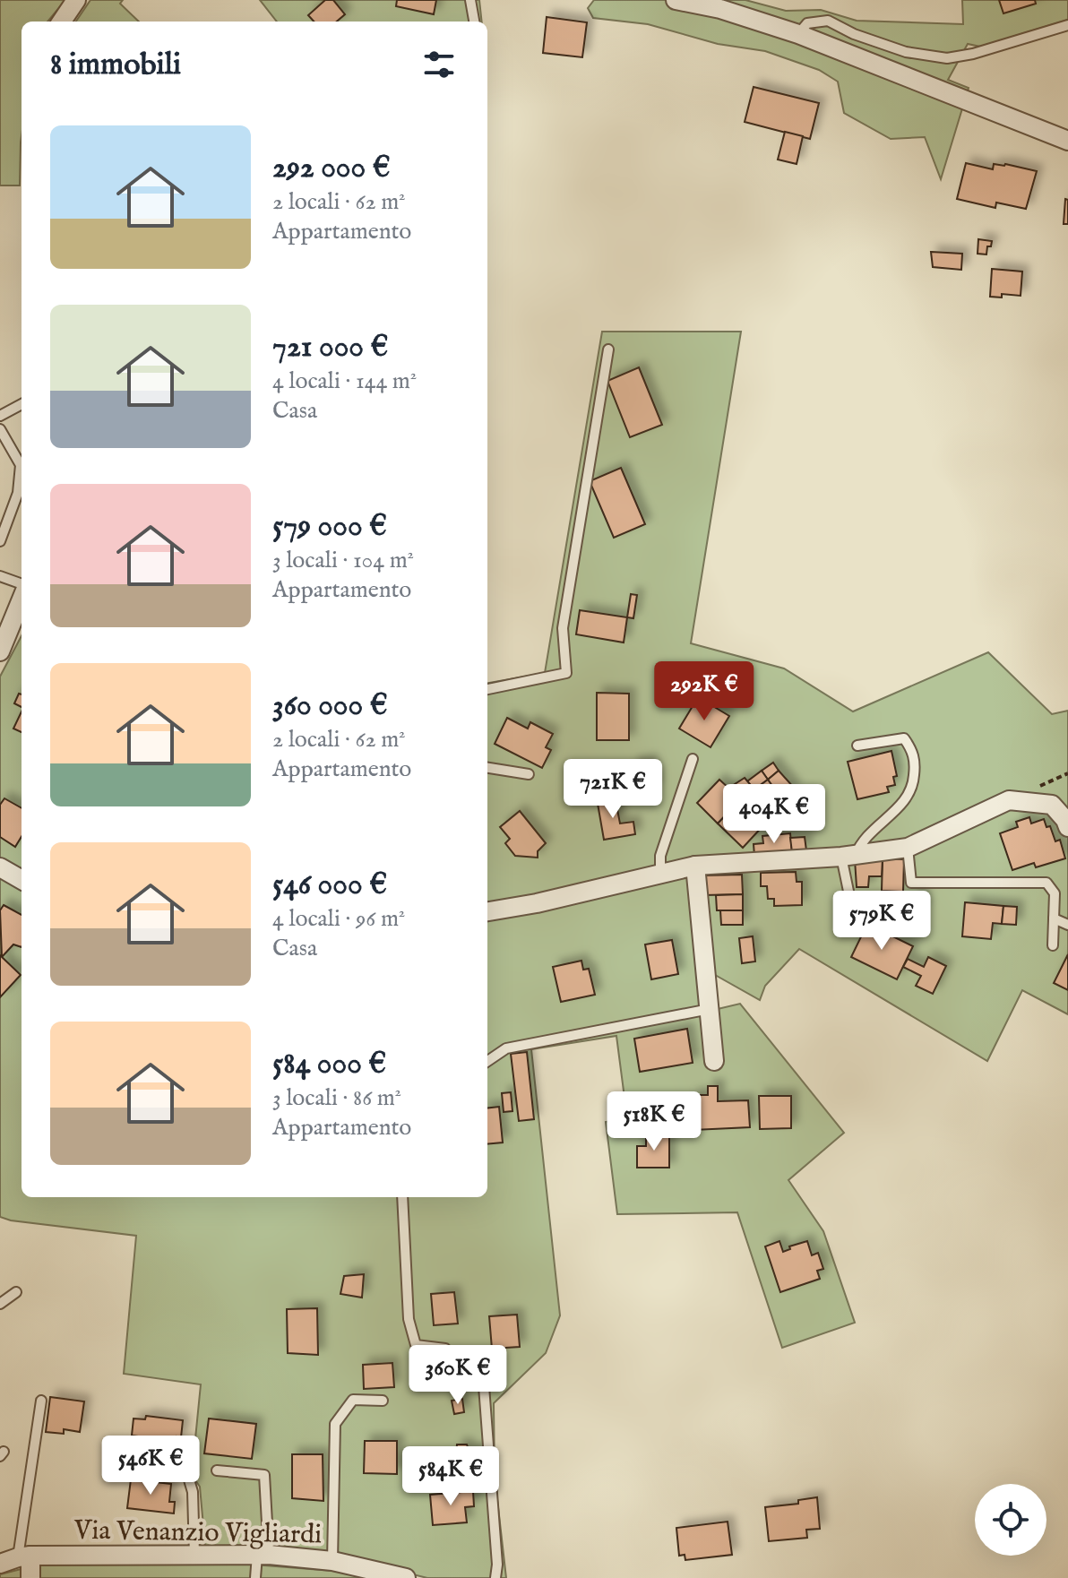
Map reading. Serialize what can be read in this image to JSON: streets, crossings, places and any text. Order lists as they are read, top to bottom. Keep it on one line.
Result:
{"streets":{"street":["Via Venanzio Vigliardi"]},"page":{"heading":"8 immobili","list":[{"name":"292 000 €","note":"2 locali · 62 m² · Appartamento"},{"name":"721 000 €","note":"4 locali · 144 m² · Casa"},{"name":"579 000 €","note":"3 locali · 104 m² · Appartamento"},{"name":"360 000 €","note":"2 locali · 62 m² · Appartamento"},{"name":"546 000 €","note":"4 locali · 96 m² · Casa"},{"name":"584 000 €","note":"3 locali · 86 m² · Appartamento"}],"price":["292K €","721K €","404K €","579K €","518K €","360K €","546K €","584K €"]}}
